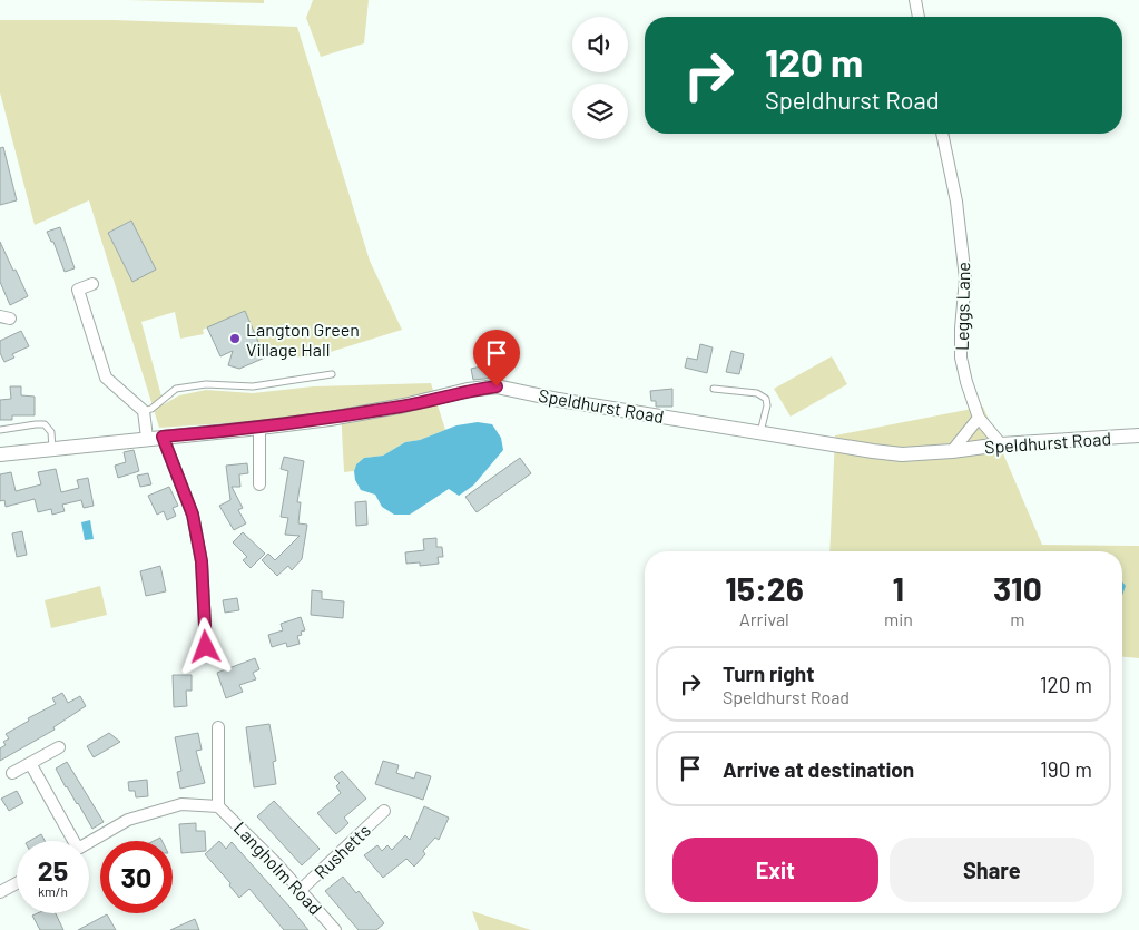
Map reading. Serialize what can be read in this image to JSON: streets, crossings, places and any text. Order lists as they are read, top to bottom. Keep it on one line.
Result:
{"streets":{"street":["Leggs Lane","Speldhurst Road","Rushetts","Langholm Road"]},"crossings":[["Leggs Lane","Speldhurst Road"],["Rushetts","Langholm Road"]],"places":["Langton Green Village Hall"],"page":{"turn":["120 m","Speldhurst Road"],"eta":["15:26","Arrival","1","min","310","m"],"list":[{"name":"Turn right","note":"Speldhurst Road","value":"120 m"},{"name":"Arrive at destination","value":"190 m"}],"buttons":["Exit","Share"],"speed":"25 km/h","limit":"30"}}
